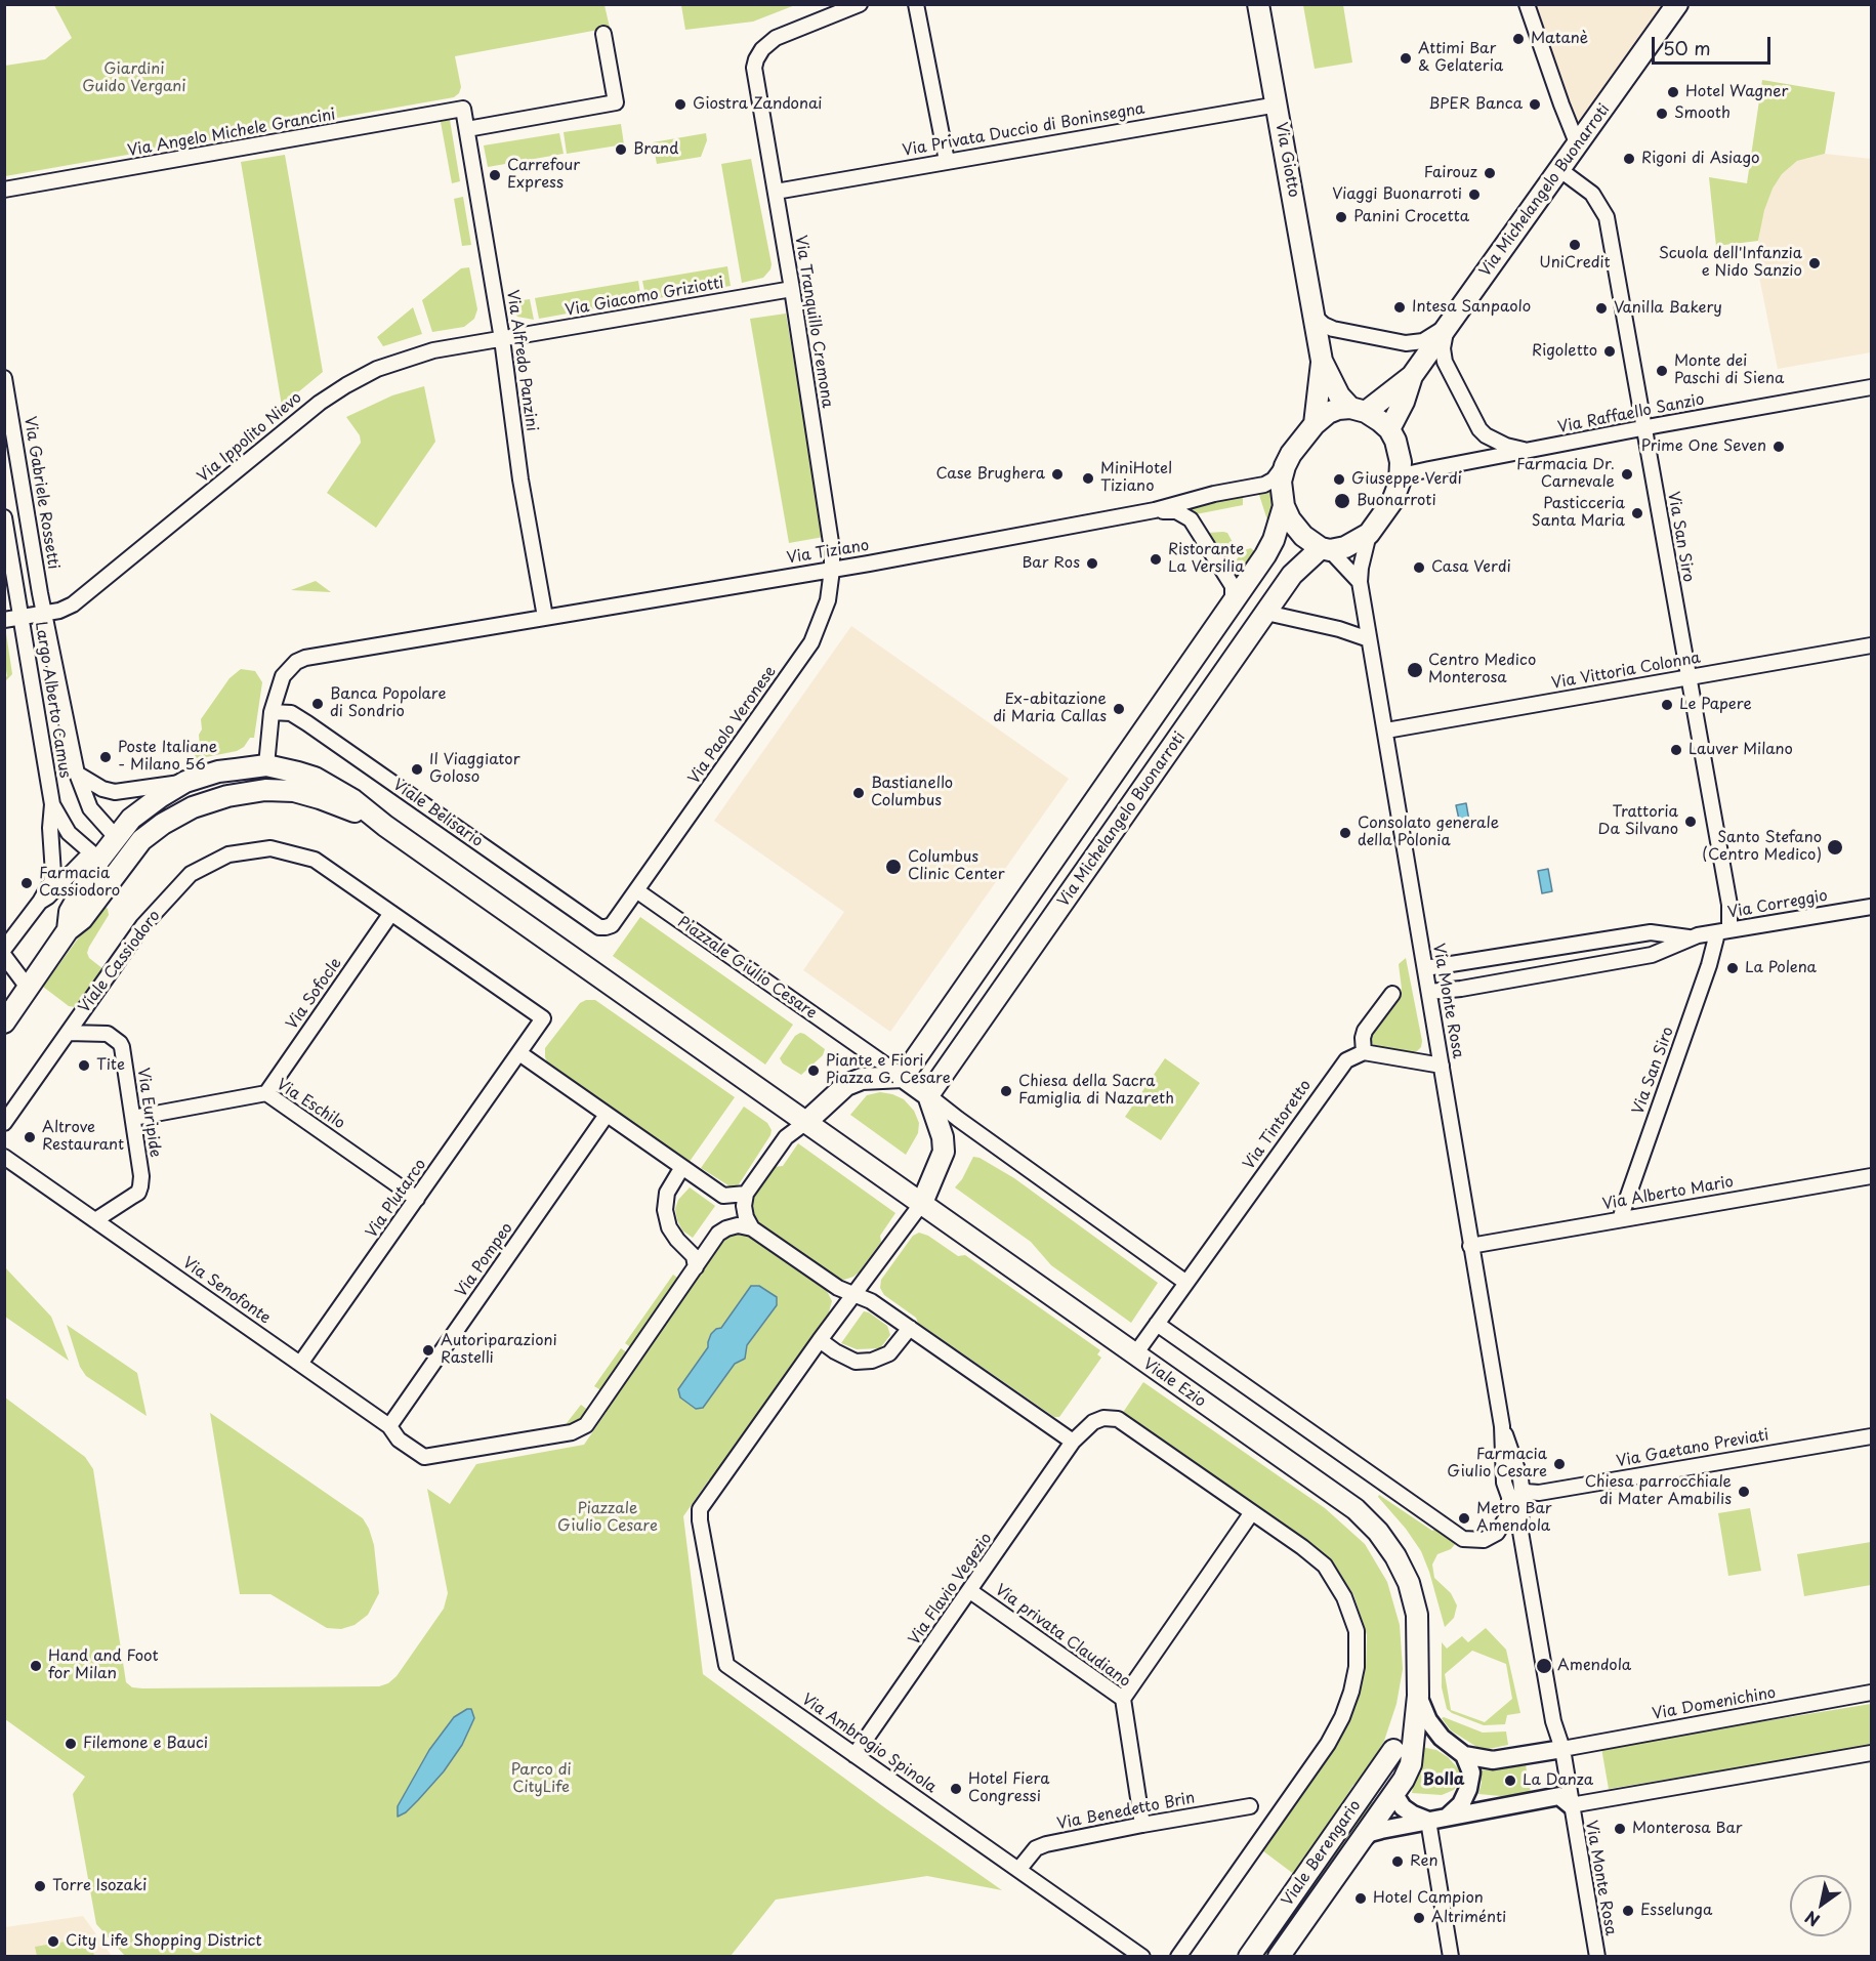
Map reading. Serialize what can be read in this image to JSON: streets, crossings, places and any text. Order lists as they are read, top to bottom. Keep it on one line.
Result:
{"streets":{"main road":["Via Giotto","Via Michelangelo Buonarroti","Piazzale Giulio Cesare","Viale Ezio","Viale Berengario"],"street":["Via Privata Duccio di Boninsegna","Via Angelo Michele Grancini","Via Giacomo Griziotti","Via Tranquillo Cremona","Via Alfredo Panzini","Via Raffaello Sanzio","Via Ippolito Nievo","Via Gabriele Rossetti","Via San Siro","Via Tiziano","Via Vittoria Colonna","Largo Alberto Camus","Via Paolo Veronese","Viale Belisario","Via Correggio","Viale Cassiodoro","Via Sofocle","Via Monte Rosa","Via Eschilo","Via Euripide","Via Tintoretto","Via Alberto Mario","Via Plutarco","Via Pompeo","Via Senofonte","Via Gaetano Previati","Via Flavio Vegezio","Via privata Claudiano","Via Domenichino","Via Ambrogio Spinola","Via Benedetto Brin"]},"crossings":[["Via Privata Duccio di Boninsegna","Via Giotto"],["Via Privata Duccio di Boninsegna","Via Tranquillo Cremona"],["Via Angelo Michele Grancini","Via Alfredo Panzini"],["Via Michelangelo Buonarroti","Via Raffaello Sanzio"],["Via Michelangelo Buonarroti","Via San Siro"],["Via Michelangelo Buonarroti","Via Tiziano"],["Via Michelangelo Buonarroti","Piazzale Giulio Cesare"],["Via Michelangelo Buonarroti","Via Monte Rosa"],["Via Giacomo Griziotti","Via Tranquillo Cremona"],["Via Giacomo Griziotti","Via Alfredo Panzini"],["Via Giacomo Griziotti","Via Ippolito Nievo"],["Via Tranquillo Cremona","Via Tiziano"],["Via Tranquillo Cremona","Via Paolo Veronese"],["Via Alfredo Panzini","Via Ippolito Nievo"],["Via Alfredo Panzini","Via Tiziano"],["Via Raffaello Sanzio","Via San Siro"],["Via Raffaello Sanzio","Via Tiziano"],["Via Raffaello Sanzio","Via Monte Rosa"],["Via Ippolito Nievo","Via Gabriele Rossetti"],["Via Ippolito Nievo","Largo Alberto Camus"],["Via Gabriele Rossetti","Largo Alberto Camus"],["Via San Siro","Via Vittoria Colonna"],["Via San Siro","Via Correggio"],["Via San Siro","Via Alberto Mario"],["Via Tiziano","Via Paolo Veronese"],["Via Tiziano","Viale Belisario"],["Via Tiziano","Via Monte Rosa"],["Via Vittoria Colonna","Via Monte Rosa"],["Via Paolo Veronese","Viale Belisario"],["Via Paolo Veronese","Piazzale Giulio Cesare"],["Viale Belisario","Piazzale Giulio Cesare"],["Via Correggio","Via Monte Rosa"],["Viale Cassiodoro","Via Sofocle"],["Viale Cassiodoro","Via Euripide"],["Piazzale Giulio Cesare","Via Tintoretto"],["Via Sofocle","Via Eschilo"],["Via Monte Rosa","Via Alberto Mario"],["Via Monte Rosa","Via Gaetano Previati"],["Via Monte Rosa","Via Domenichino"],["Via Eschilo","Via Euripide"],["Via Eschilo","Via Plutarco"],["Via Euripide","Via Senofonte"],["Via Plutarco","Via Senofonte"],["Via Pompeo","Via Senofonte"],["Via Flavio Vegezio","Via privata Claudiano"],["Via Flavio Vegezio","Via Ambrogio Spinola"],["Via privata Claudiano","Via Benedetto Brin"],["Via Ambrogio Spinola","Via Benedetto Brin"]],"districts":["Bolla"],"parks":["Giardini Guido Vergani","Piazzale Giulio Cesare","Parco di CityLife"],"places":["Matanè","Attimi Bar & Gelateria","Hotel Wagner","Giostra Zandonai","BPER Banca","Smooth","Brand","Rigoni di Asiago","Fairouz","Carrefour Express","Viaggi Buonarroti","Panini Crocetta","UniCredit","Scuola dell'Infanzia e Nido Sanzio","Intesa Sanpaolo","Vanilla Bakery","Rigoletto","Monte dei Paschi di Siena","Prime One Seven","Case Brughera","Farmacia Dr. Carnevale","MiniHotel Tiziano","Giuseppe Verdi","Buonarroti","Pasticceria Santa Maria","Ristorante La Versilia","Bar Ros","Casa Verdi","Centro Medico Monterosa","Banca Popolare di Sondrio","Le Papere","Ex-abitazione di Maria Callas","Lauver Milano","Poste Italiane - Milano 56","Il Viaggiator Goloso","Bastianello Columbus","Trattoria Da Silvano","Consolato generale della Polonia","Santo Stefano (Centro Medico)","Columbus Clinic Center","Farmacia Cassiodoro","La Polena","Tite","Piante e Fiori Piazza G. Cesare","Chiesa della Sacra Famiglia di Nazareth","Altrove Restaurant","Autoriparazioni Rastelli","Farmacia Giulio Cesare","Chiesa parrocchiale di Mater Amabilis","Metro Bar Amendola","Hand and Foot for Milan","Amendola","Filemone e Bauci","La Danza","Hotel Fiera Congressi","Monterosa Bar","Ren","Torre Isozaki","Hotel Campion","Esselunga","Altriménti","City Life Shopping District"],"scale_bar":"50 m","north":"bottom left"}
